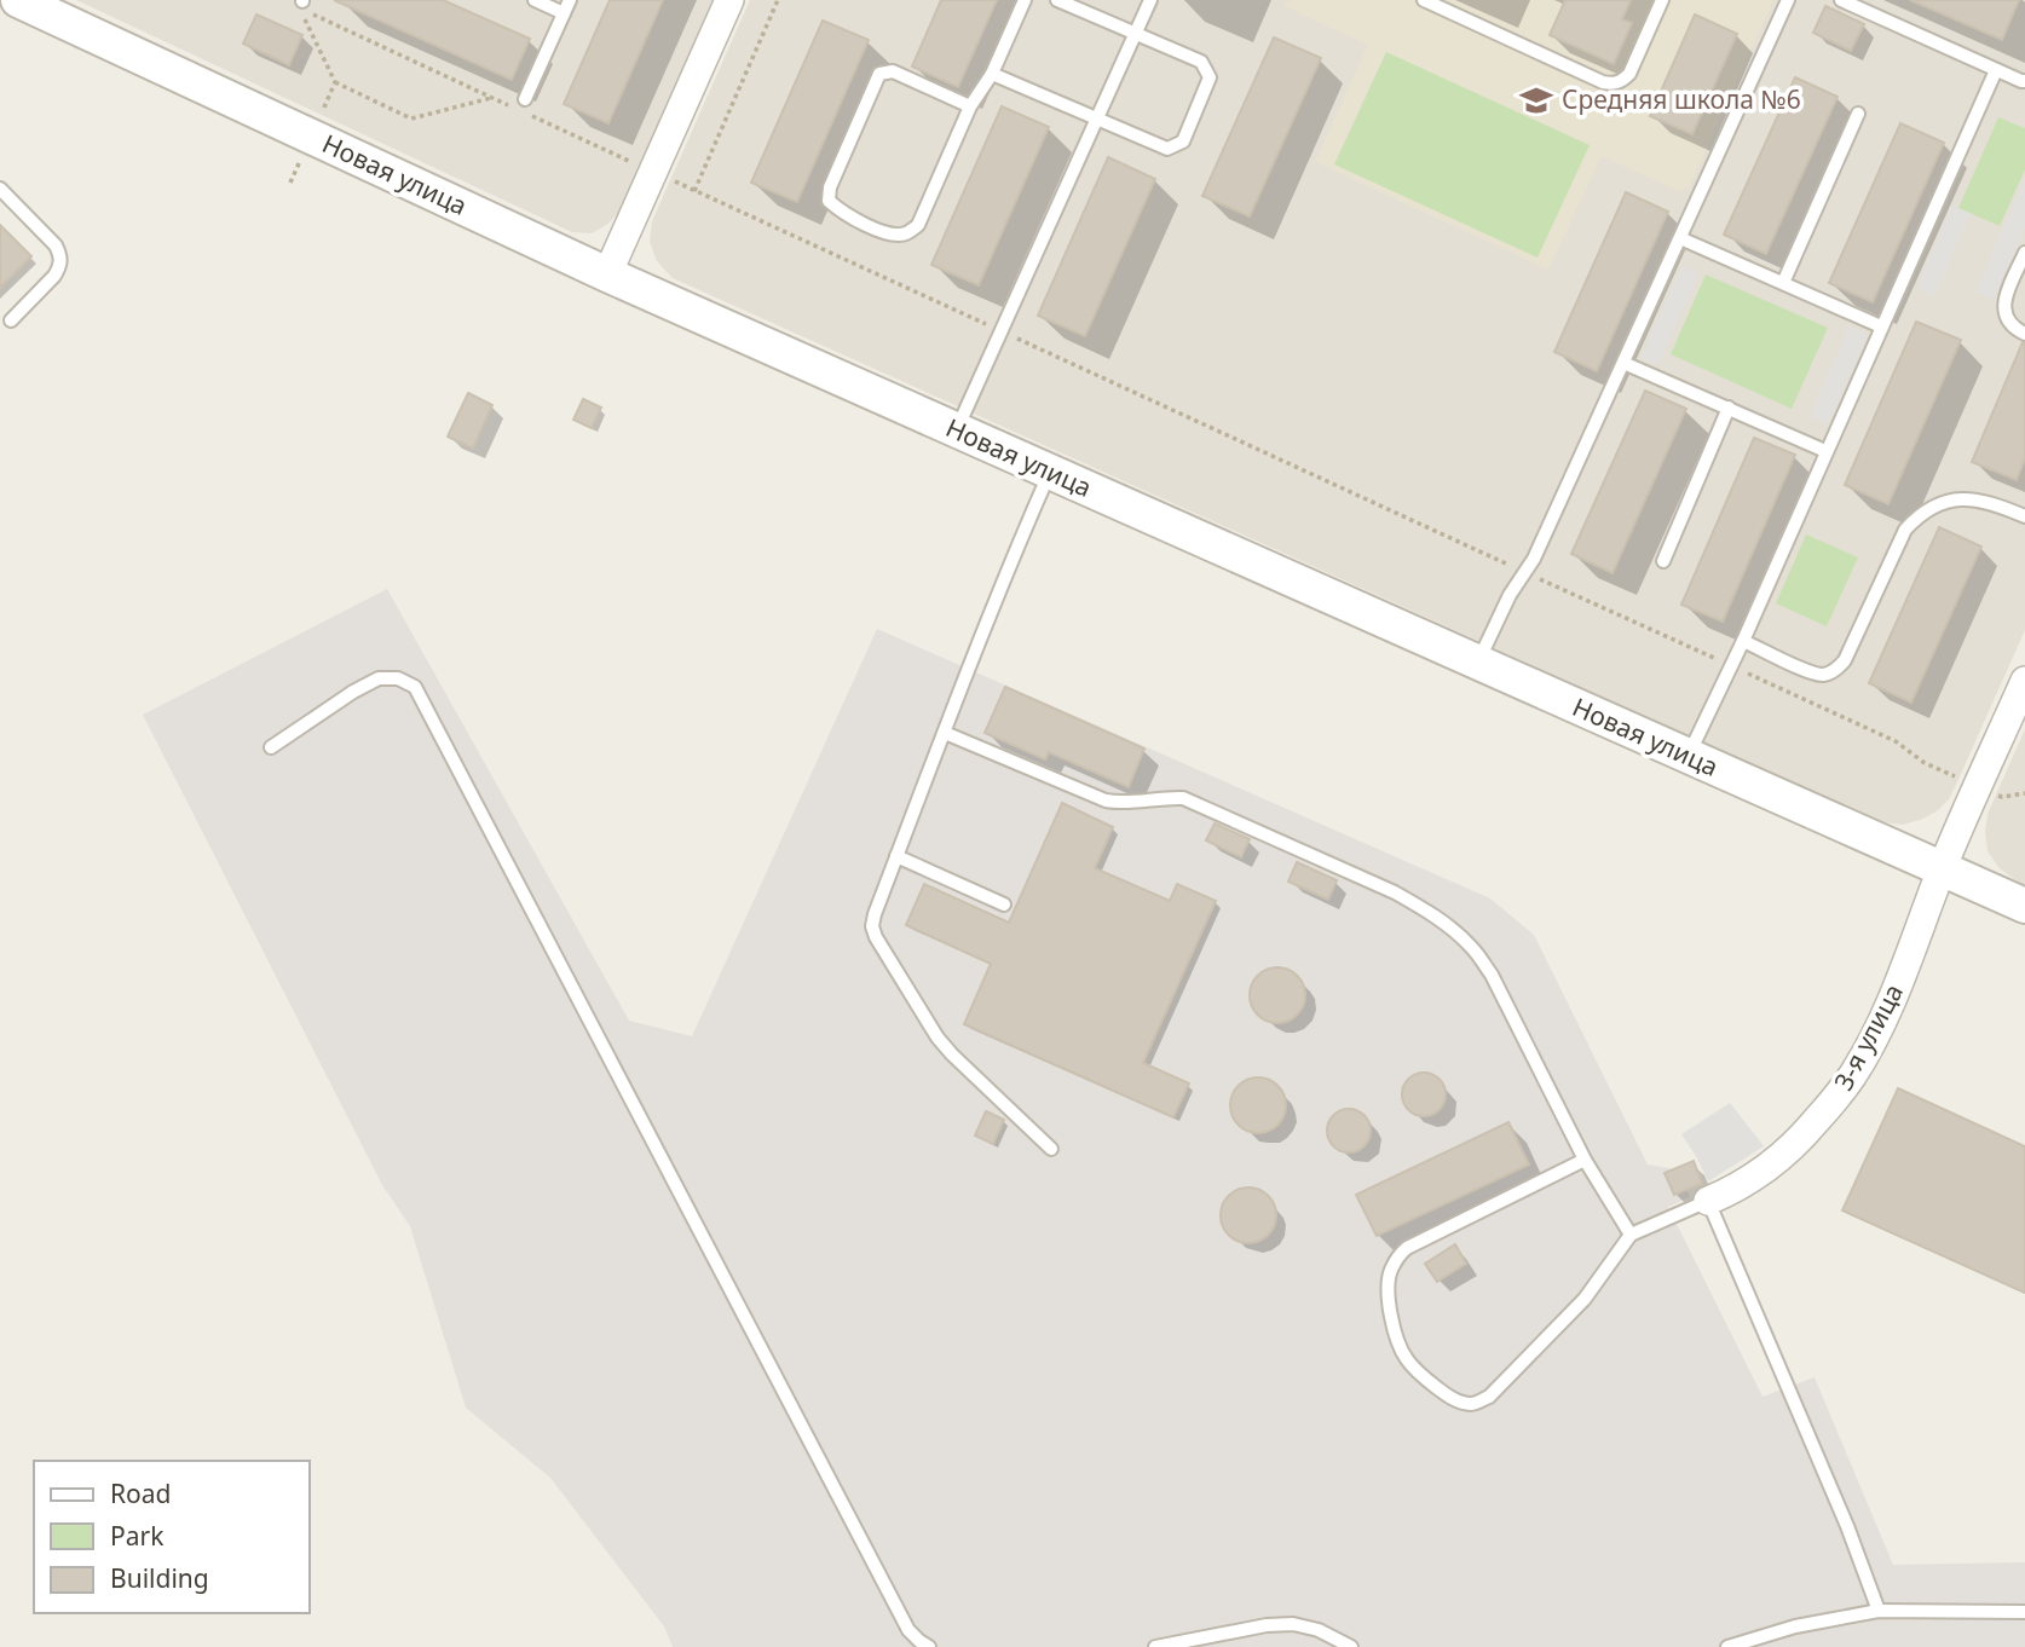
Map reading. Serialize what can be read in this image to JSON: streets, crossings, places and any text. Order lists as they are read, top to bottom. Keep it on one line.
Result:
{"streets":{"street":["Новая улица","3-я улица"]},"crossings":[["Новая улица","3-я улица"]],"places":{"school or university":["Средняя школа №6"]},"legend":["Road","Park","Building"]}
